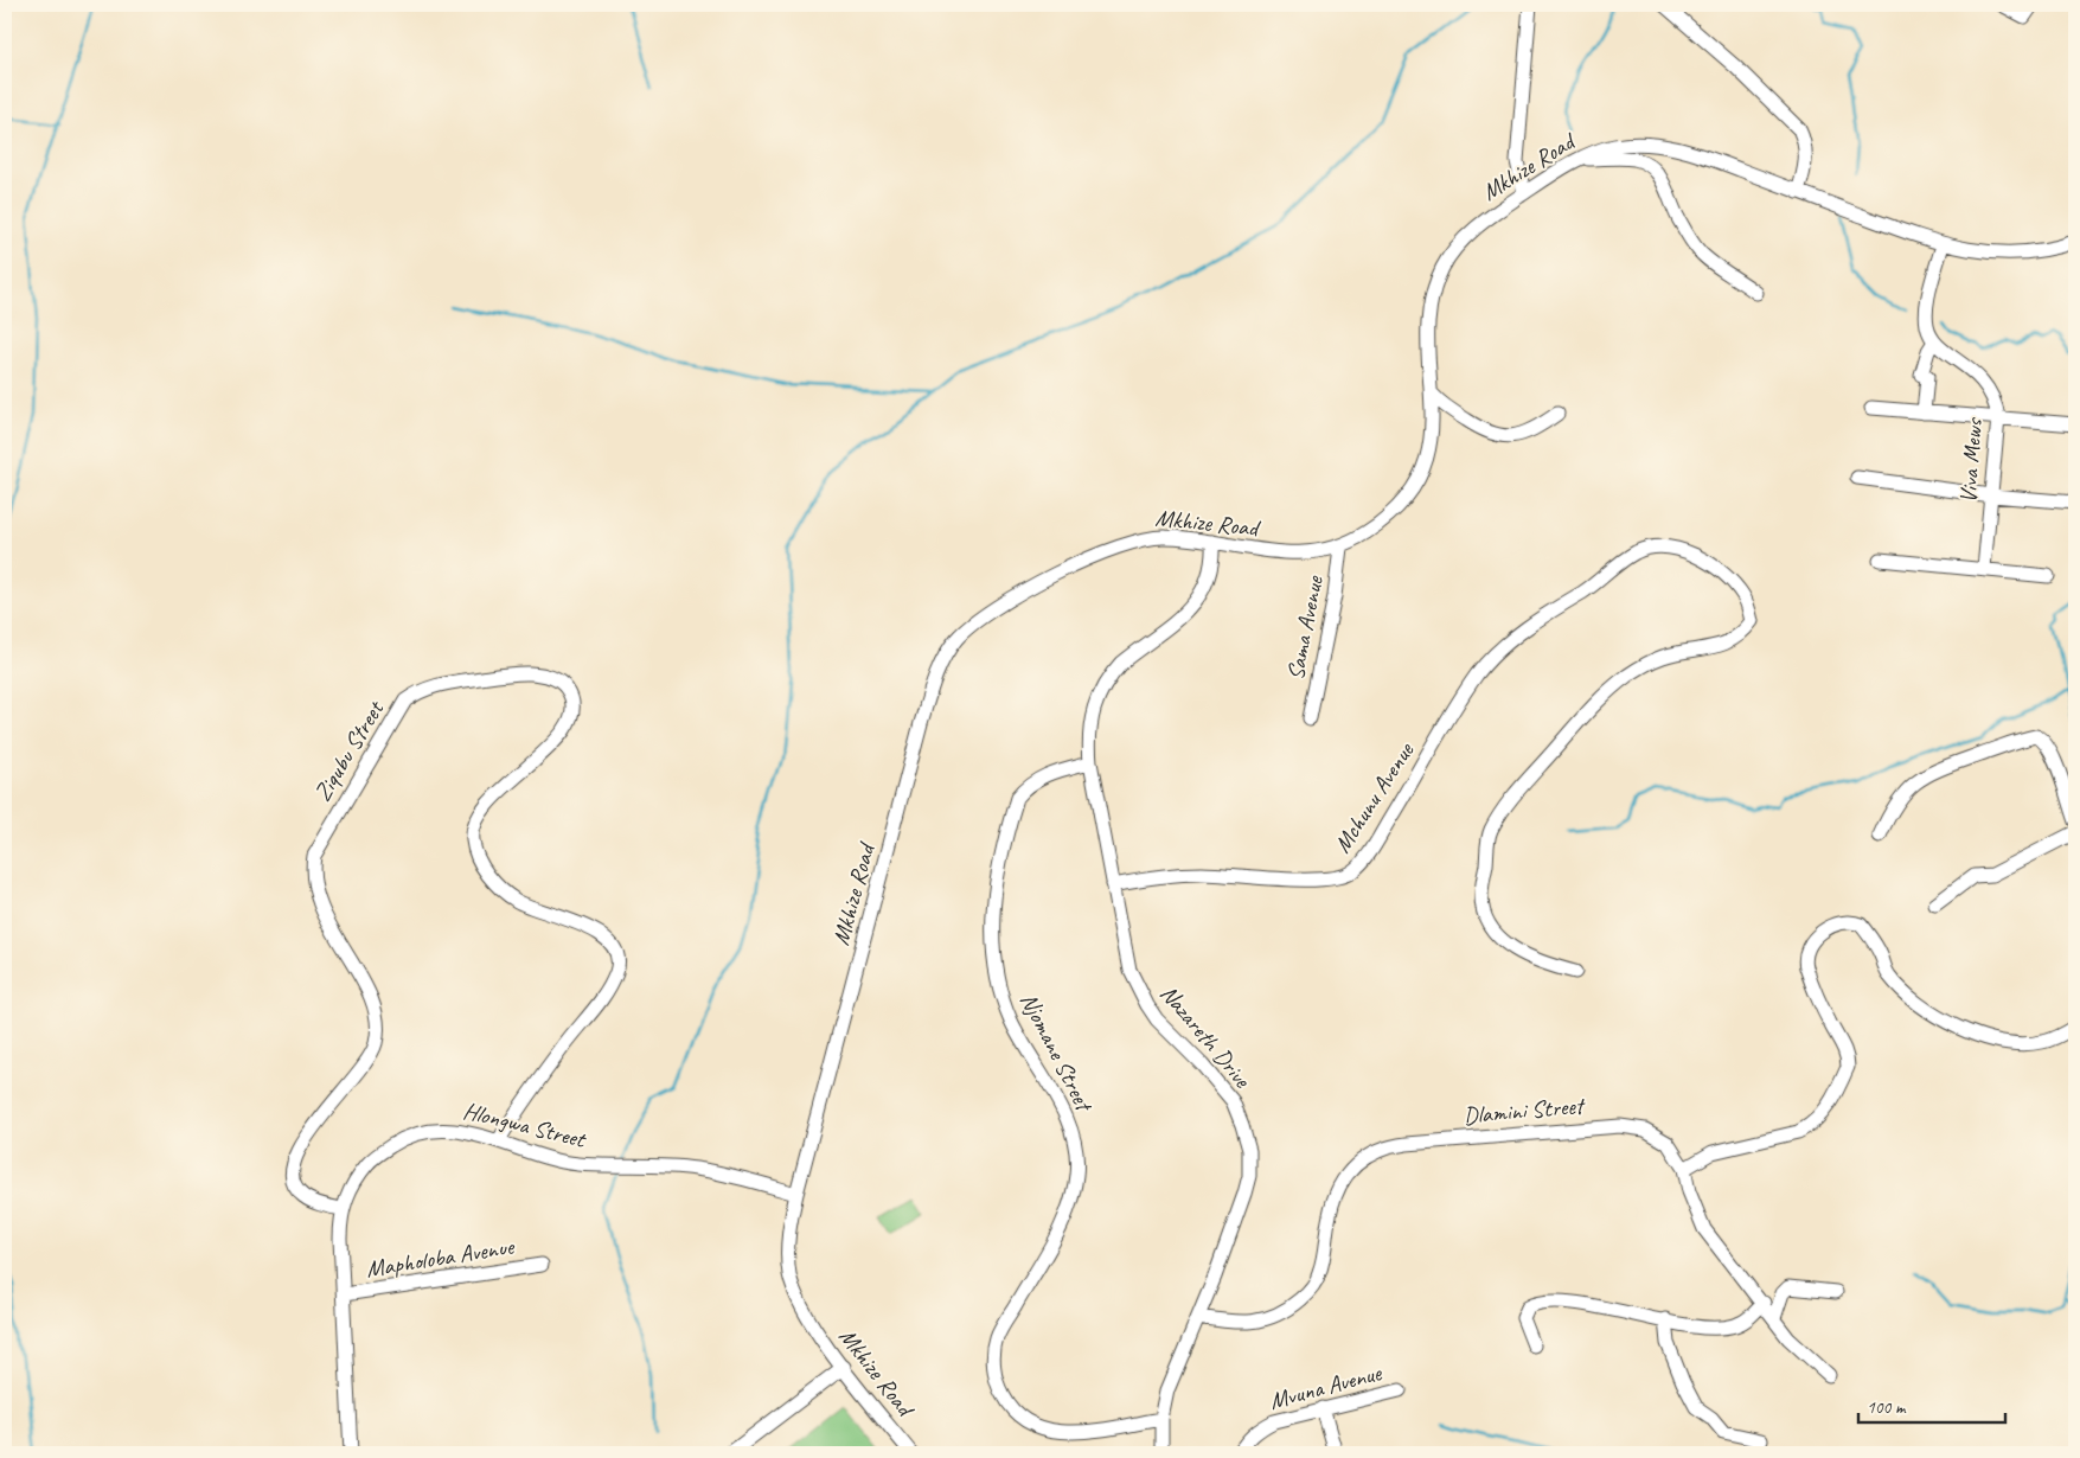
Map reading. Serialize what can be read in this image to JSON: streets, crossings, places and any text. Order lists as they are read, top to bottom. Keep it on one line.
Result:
{"streets":{"street":["Mkhize Road","Viva Mews","Sama Avenue","Ziqubu Street","Mchunu Avenue","Nazareth Drive","Njomane Street","Dlamini Street","Hlongwa Street","Mapholoba Avenue","Mvuna Avenue"]},"crossings":[["Mkhize Road","Sama Avenue"],["Mkhize Road","Nazareth Drive"],["Mkhize Road","Hlongwa Street"],["Ziqubu Street","Hlongwa Street"],["Mchunu Avenue","Nazareth Drive"],["Nazareth Drive","Njomane Street"],["Nazareth Drive","Dlamini Street"],["Hlongwa Street","Mapholoba Avenue"]],"scale_bar":"100 m"}
